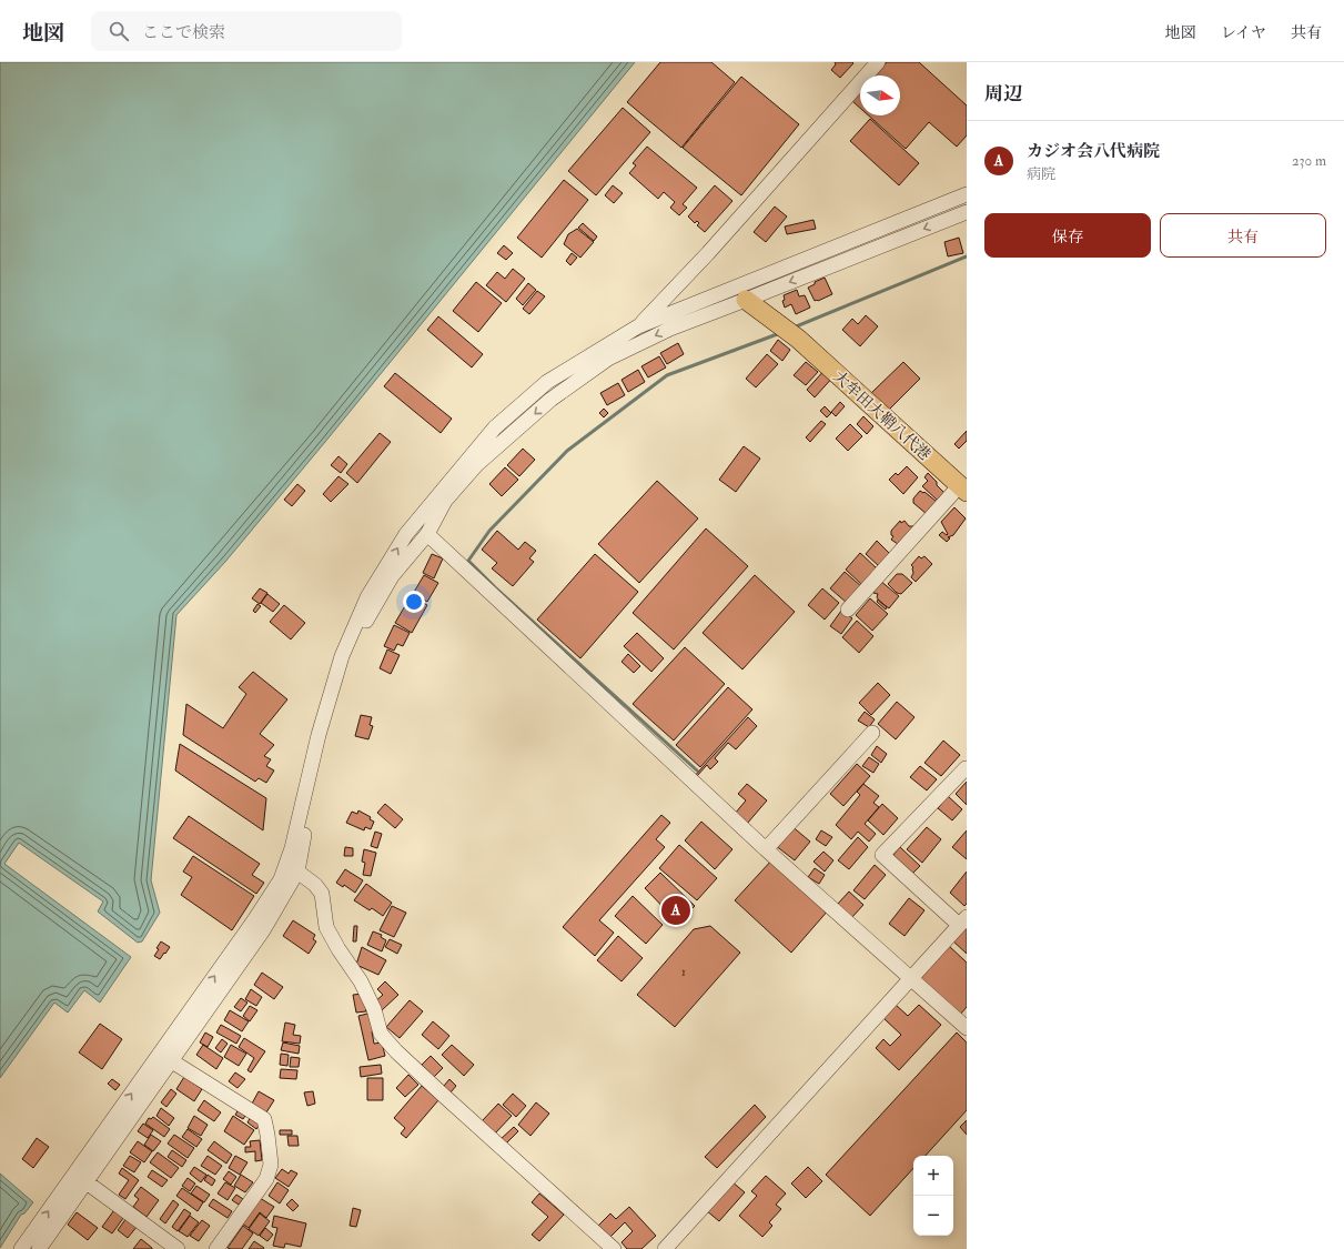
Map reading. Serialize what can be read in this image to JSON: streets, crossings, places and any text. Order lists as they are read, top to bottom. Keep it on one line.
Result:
{"streets":{"main road":["大牟田大鞘八代港"]},"house_numbers":["1"],"north":"right","page":{"header":"地図","search":"ここで検索","nav":["地図","レイヤ","共有"],"heading":"周辺","list":[{"mark":"A","name":"カジオ会八代病院","note":"病院","value":"230 m"}],"buttons":["保存","共有"],"pins":"A","map_buttons":["+","−"]}}
